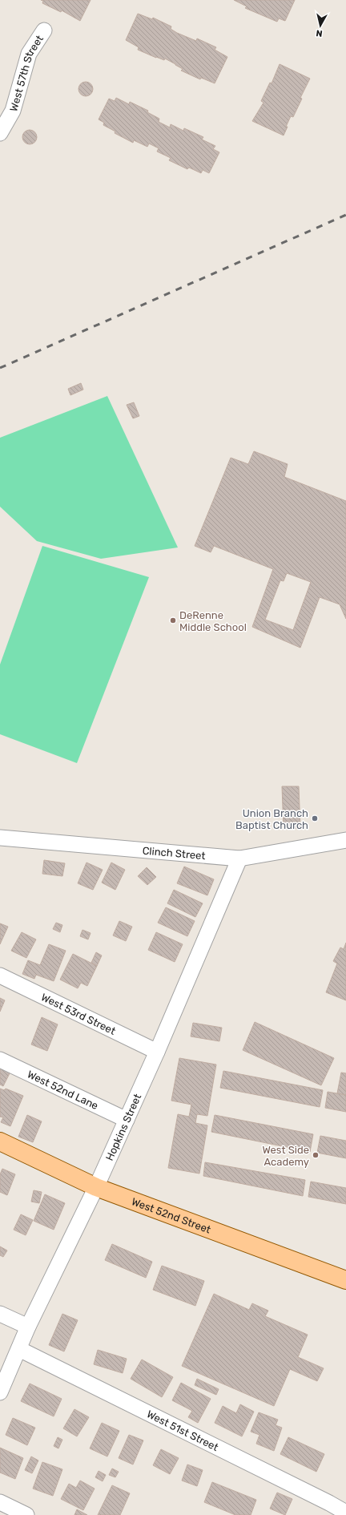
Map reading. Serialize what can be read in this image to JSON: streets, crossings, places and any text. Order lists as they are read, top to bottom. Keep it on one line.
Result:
{"streets":{"main road":["West 52nd Street"],"street":["West 57th Street","Clinch Street","West 53rd Street","West 52nd Lane","Hopkins Street","West 51st Street"]},"crossings":[["Clinch Street","Hopkins Street"],["West 53rd Street","Hopkins Street"],["West 52nd Lane","Hopkins Street"],["Hopkins Street","West 52nd Street"],["Hopkins Street","West 51st Street"]],"places":["DeRenne Middle School","Union Branch Baptist Church","West Side Academy"],"north":"bottom"}
